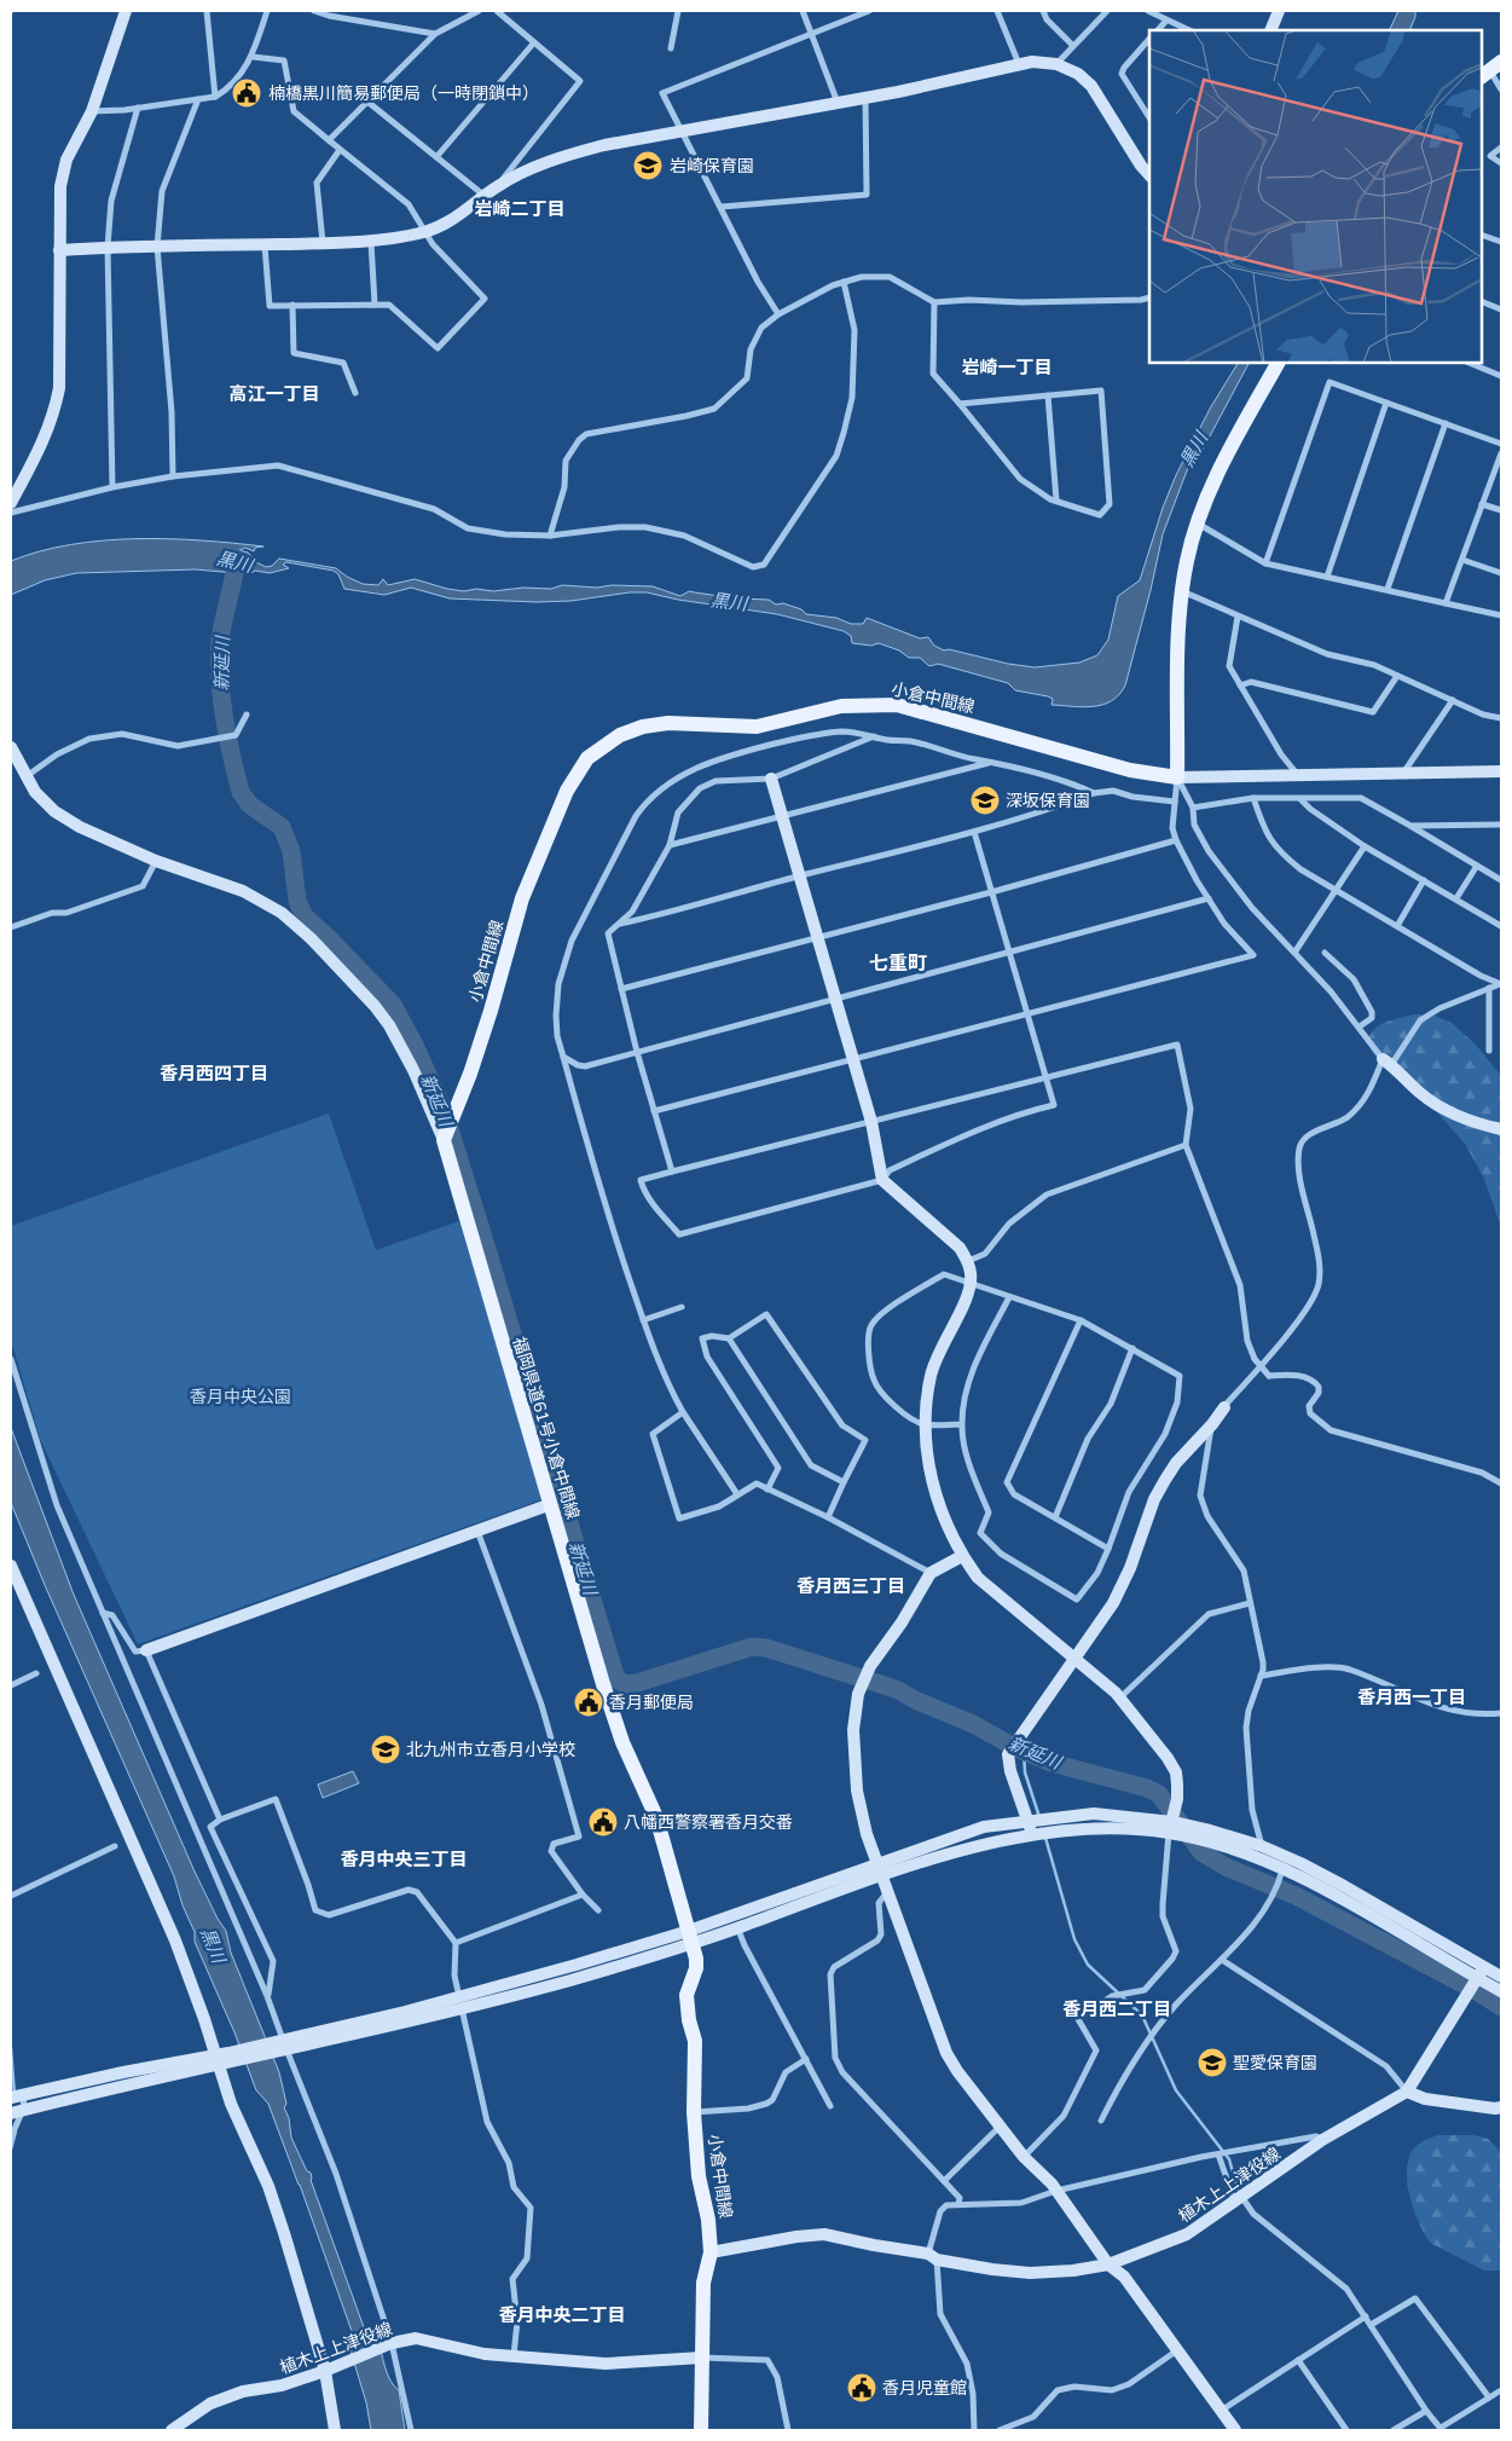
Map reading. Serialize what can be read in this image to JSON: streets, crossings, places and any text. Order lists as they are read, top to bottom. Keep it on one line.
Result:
{"streets":{"main road":["小倉中間線","福岡県道61号小倉中間線"],"street":["植木上上津役線"]},"crossings":[["小倉中間線","福岡県道61号小倉中間線"],["小倉中間線","植木上上津役線"]],"districts":["岩崎二丁目","岩崎一丁目","高江一丁目","七重町","香月西四丁目","香月西三丁目","香月西一丁目","香月中央三丁目","香月西二丁目","香月中央二丁目"],"water":["黒川","新延川"],"parks":["香月中央公園"],"places":{"public building":["楠橋黒川簡易郵便局（一時閉鎖中）","香月郵便局","八幡西警察署香月交番","香月児童館"],"school or university":["岩崎保育園","深坂保育園","北九州市立香月小学校","聖愛保育園"]}}
